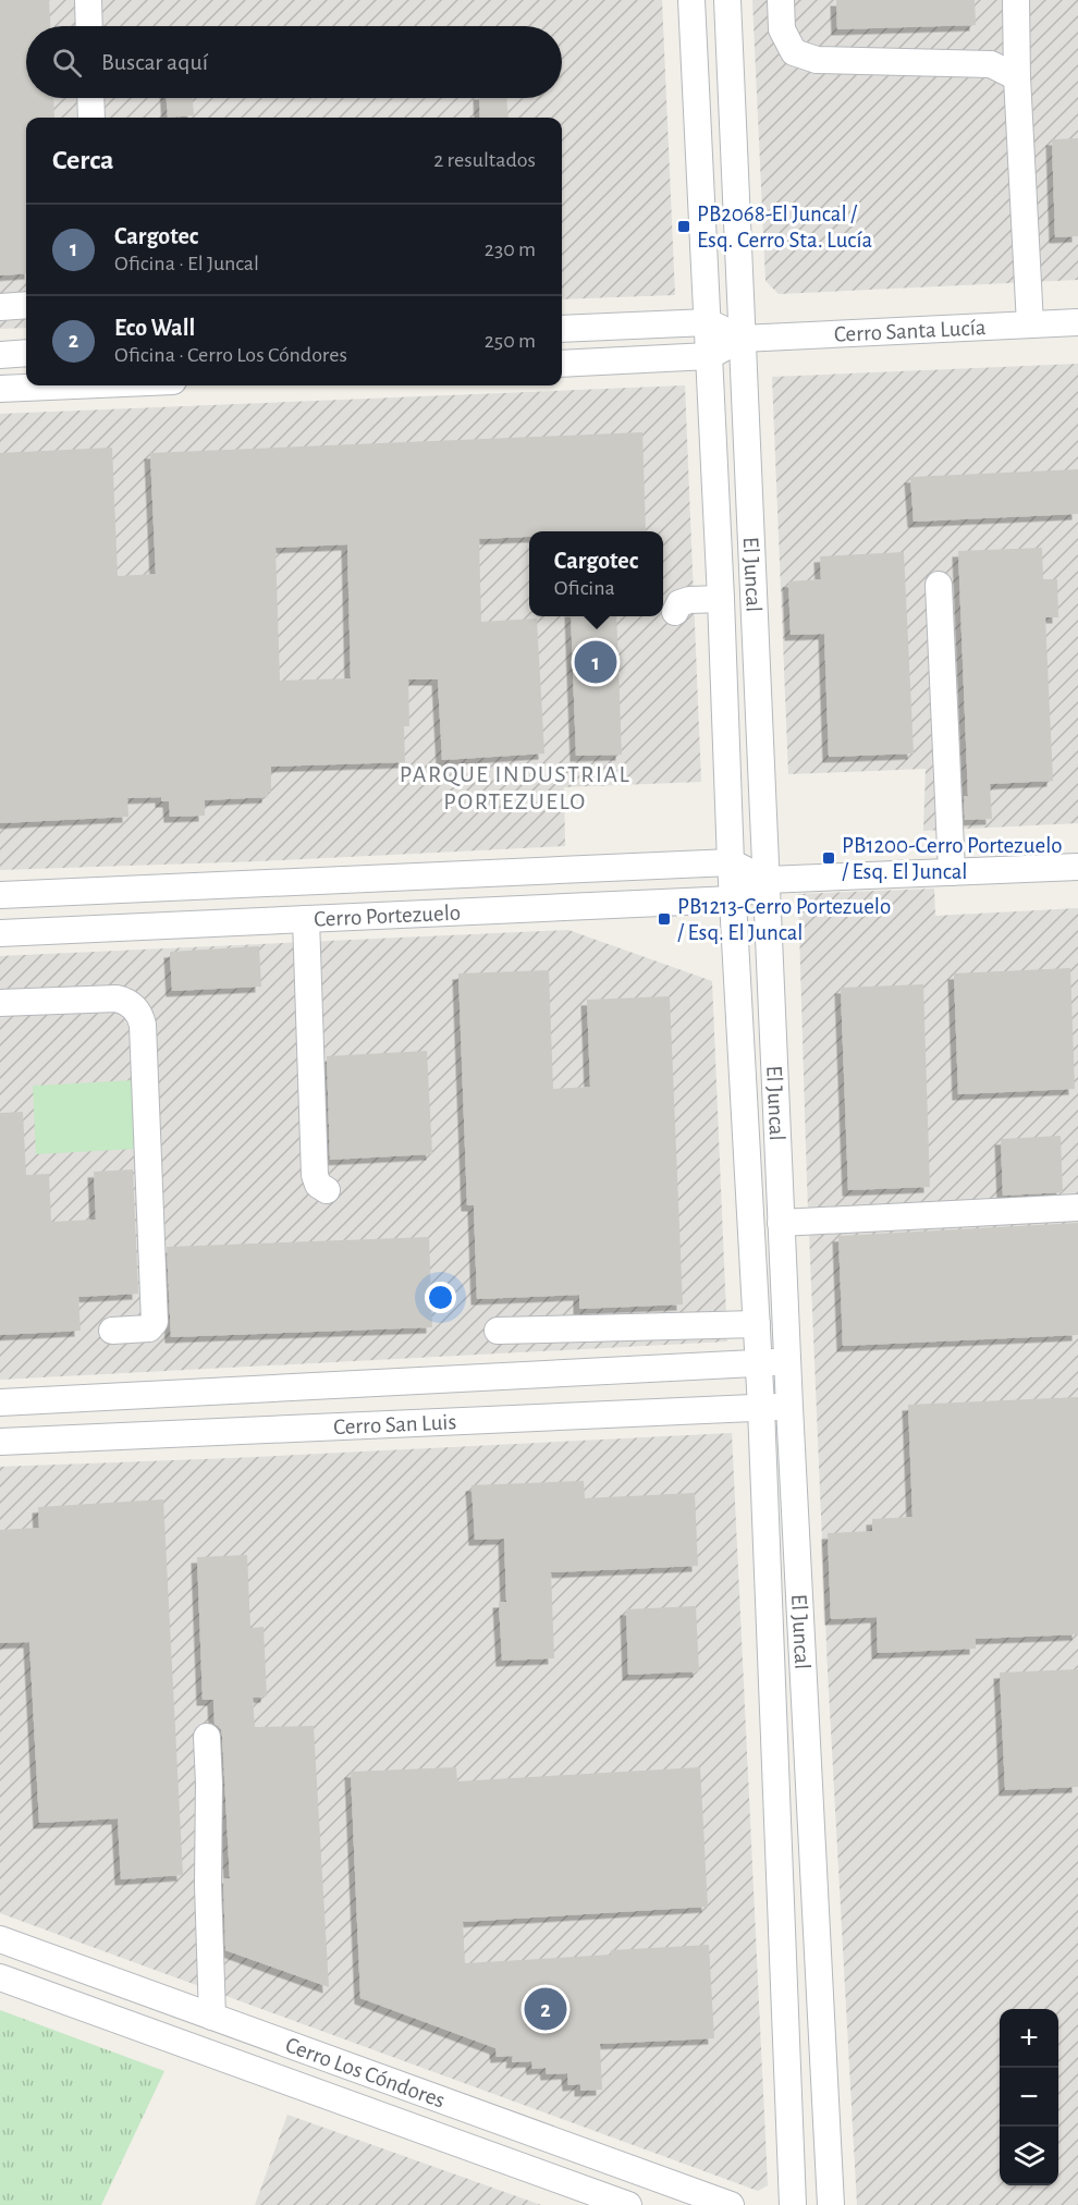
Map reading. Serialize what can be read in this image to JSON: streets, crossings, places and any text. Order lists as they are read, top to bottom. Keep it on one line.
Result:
{"streets":{"street":["Cerro Santa Lucía","El Juncal","Cerro Portezuelo","Cerro San Luis","Cerro Los Cóndores"]},"crossings":[["Cerro Santa Lucía","El Juncal"],["El Juncal","Cerro Portezuelo"],["El Juncal","Cerro San Luis"]],"districts":["PARQUE INDUSTRIAL PORTEZUELO"],"places":{"transit":["PB2068-El Juncal / Esq. Cerro Sta. Lucía","PB1200-Cerro Portezuelo / Esq. El Juncal","PB1213-Cerro Portezuelo / Esq. El Juncal"]},"page":{"search":"Buscar aquí","heading":["Cerca","2 resultados"],"list":[{"mark":"1","name":"Cargotec","note":"Oficina · El Juncal","value":"230 m"},{"mark":"2","name":"Eco Wall","note":"Oficina · Cerro Los Cóndores","value":"250 m"}],"popup":["Cargotec","Oficina"],"pins":["1","2"],"map_buttons":["+","−"]}}
